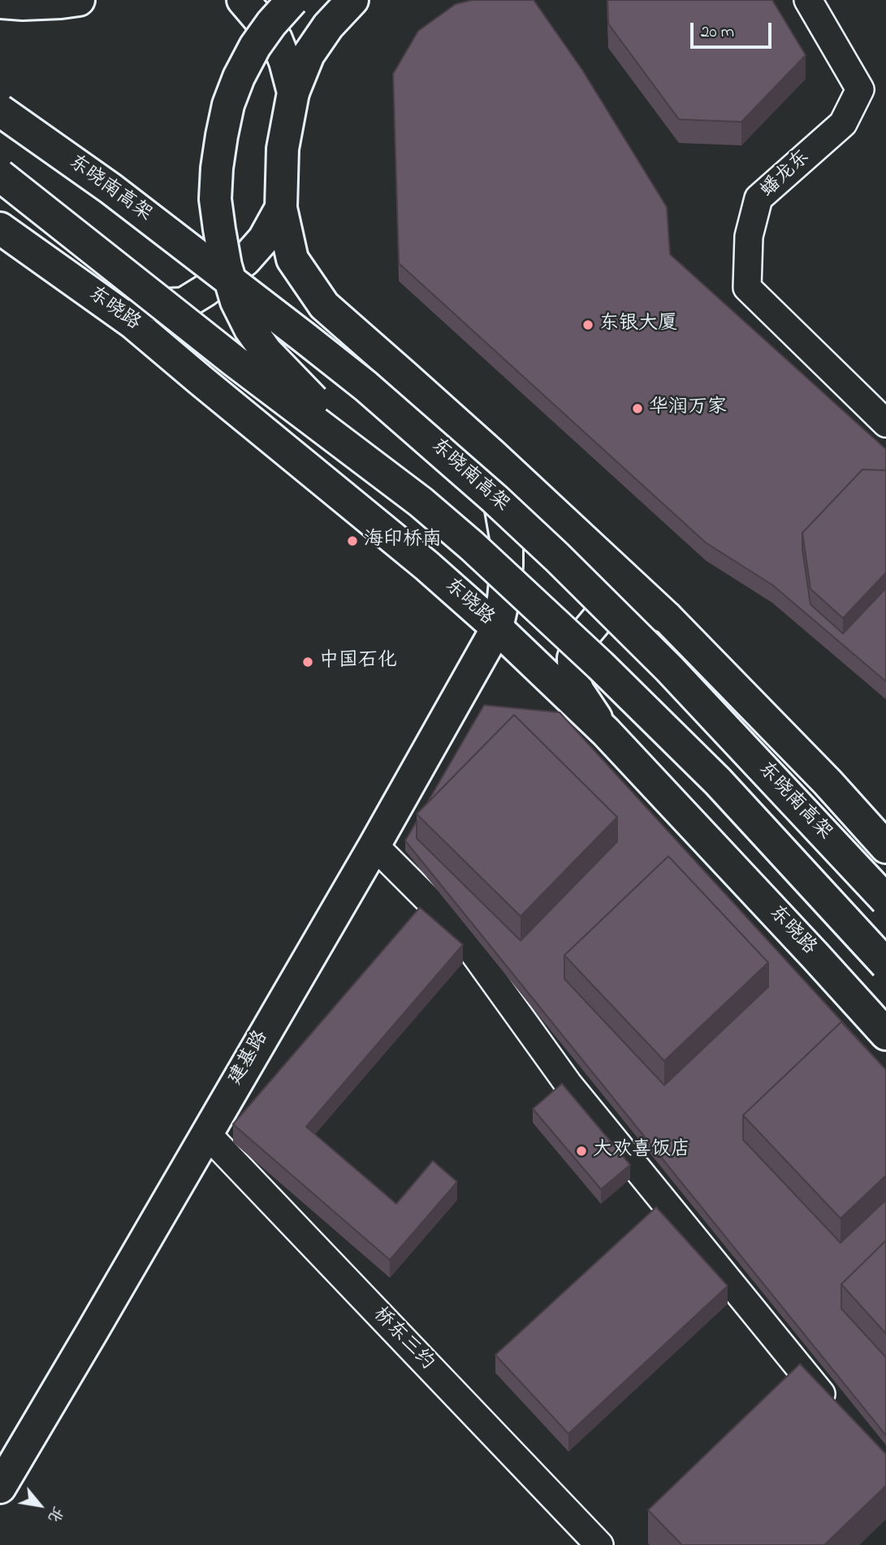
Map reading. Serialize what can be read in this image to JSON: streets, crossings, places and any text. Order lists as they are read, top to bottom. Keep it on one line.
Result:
{"streets":{"main road":["东晓南高架","东晓路","建基路"],"street":["蟠龙东","桥东三约"]},"crossings":[["东晓路","建基路"],["建基路","桥东三约"]],"places":["东银大厦","华润万家","海印桥南","中国石化","大欢喜饭店"],"scale_bar":"20 m","north":"bottom right"}
